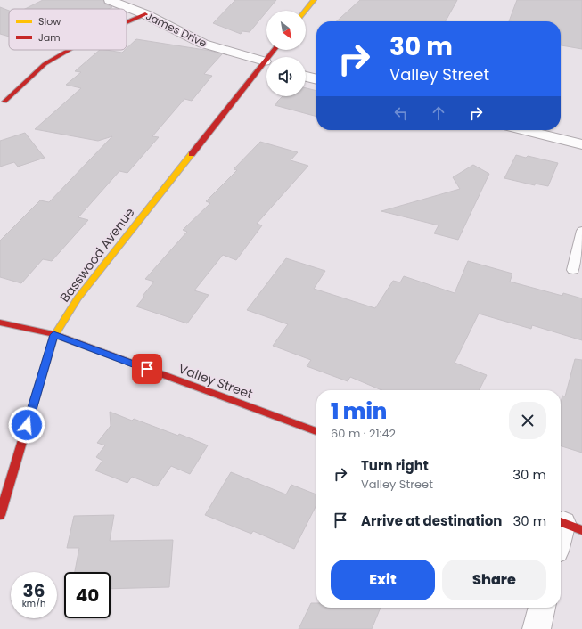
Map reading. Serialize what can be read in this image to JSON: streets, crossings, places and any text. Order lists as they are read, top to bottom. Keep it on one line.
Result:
{"streets":{"street":["James Drive","Basswood Avenue","Valley Street"]},"crossings":[["James Drive","Basswood Avenue"],["Basswood Avenue","Valley Street"]],"legend":["Slow","Jam"],"north":"bottom right","page":{"turn":["30 m","Valley Street"],"heading":["1 min","60 m · 21:42"],"list":[{"name":"Turn right","note":"Valley Street","value":"30 m"},{"name":"Arrive at destination","value":"30 m"}],"buttons":["Exit","Share"],"speed":"36 km/h","limit":"40"}}
